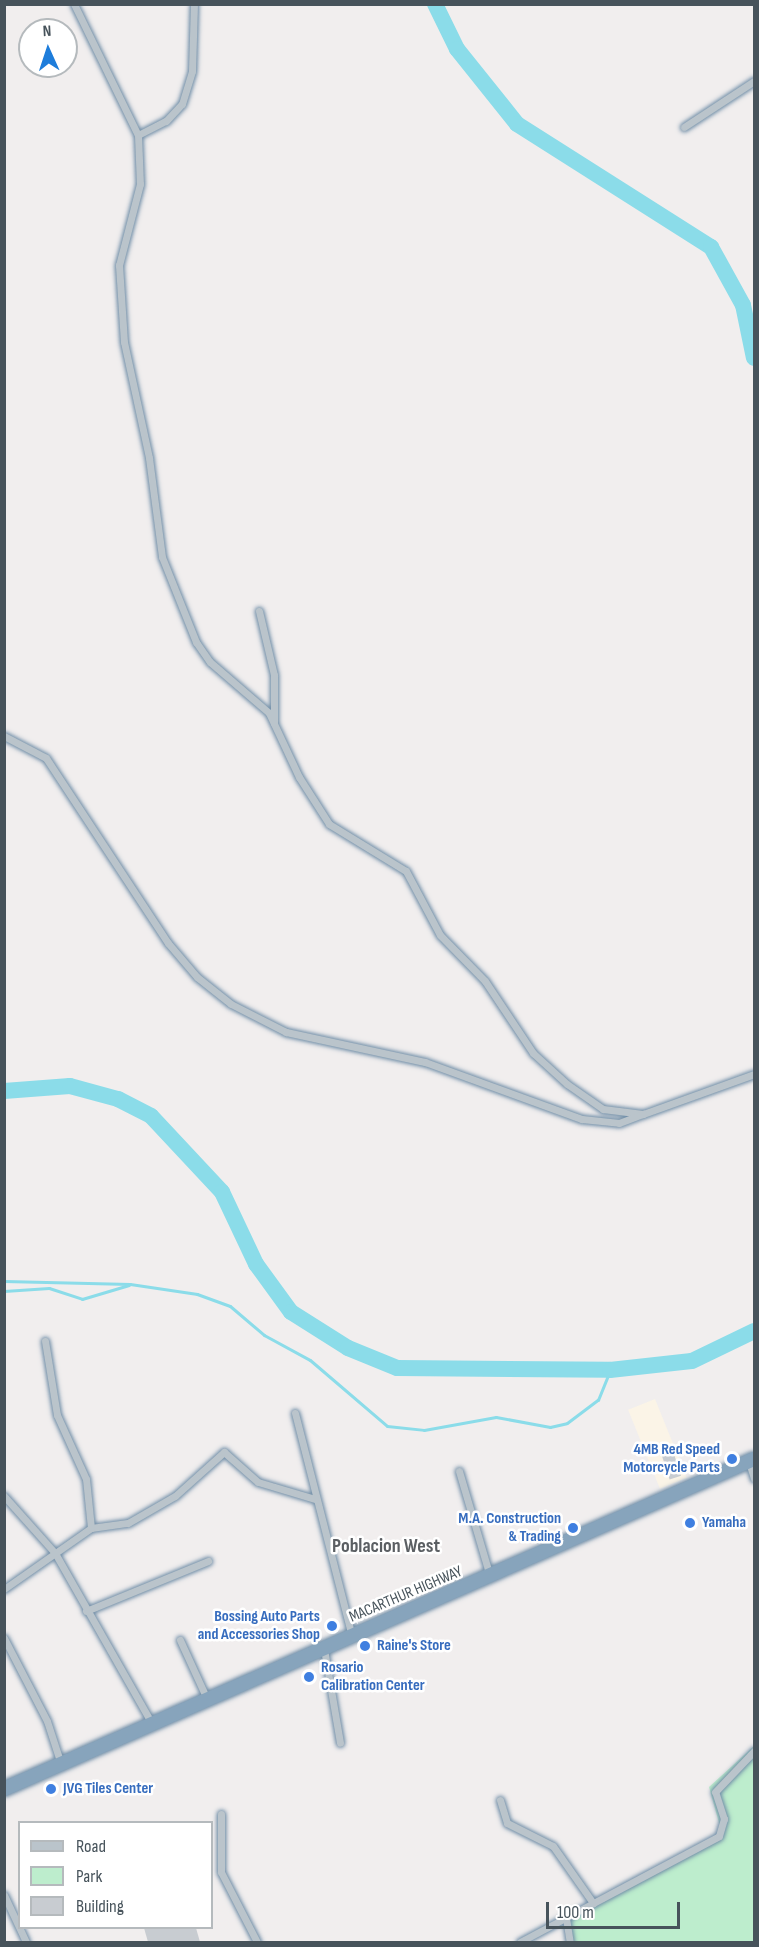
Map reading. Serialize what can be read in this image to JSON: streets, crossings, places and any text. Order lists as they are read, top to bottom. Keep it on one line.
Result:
{"streets":{"highway":["MACARTHUR HIGHWAY"]},"districts":["Poblacion West"],"places":["4MB Red Speed Motorcycle Parts","Yamaha","M.A. Construction & Trading","Bossing Auto Parts and Accessories Shop","Raine's Store","Rosario Calibration Center","JVG Tiles Center"],"legend":["Road","Park","Building"],"scale_bar":"100 m","north":"top"}
